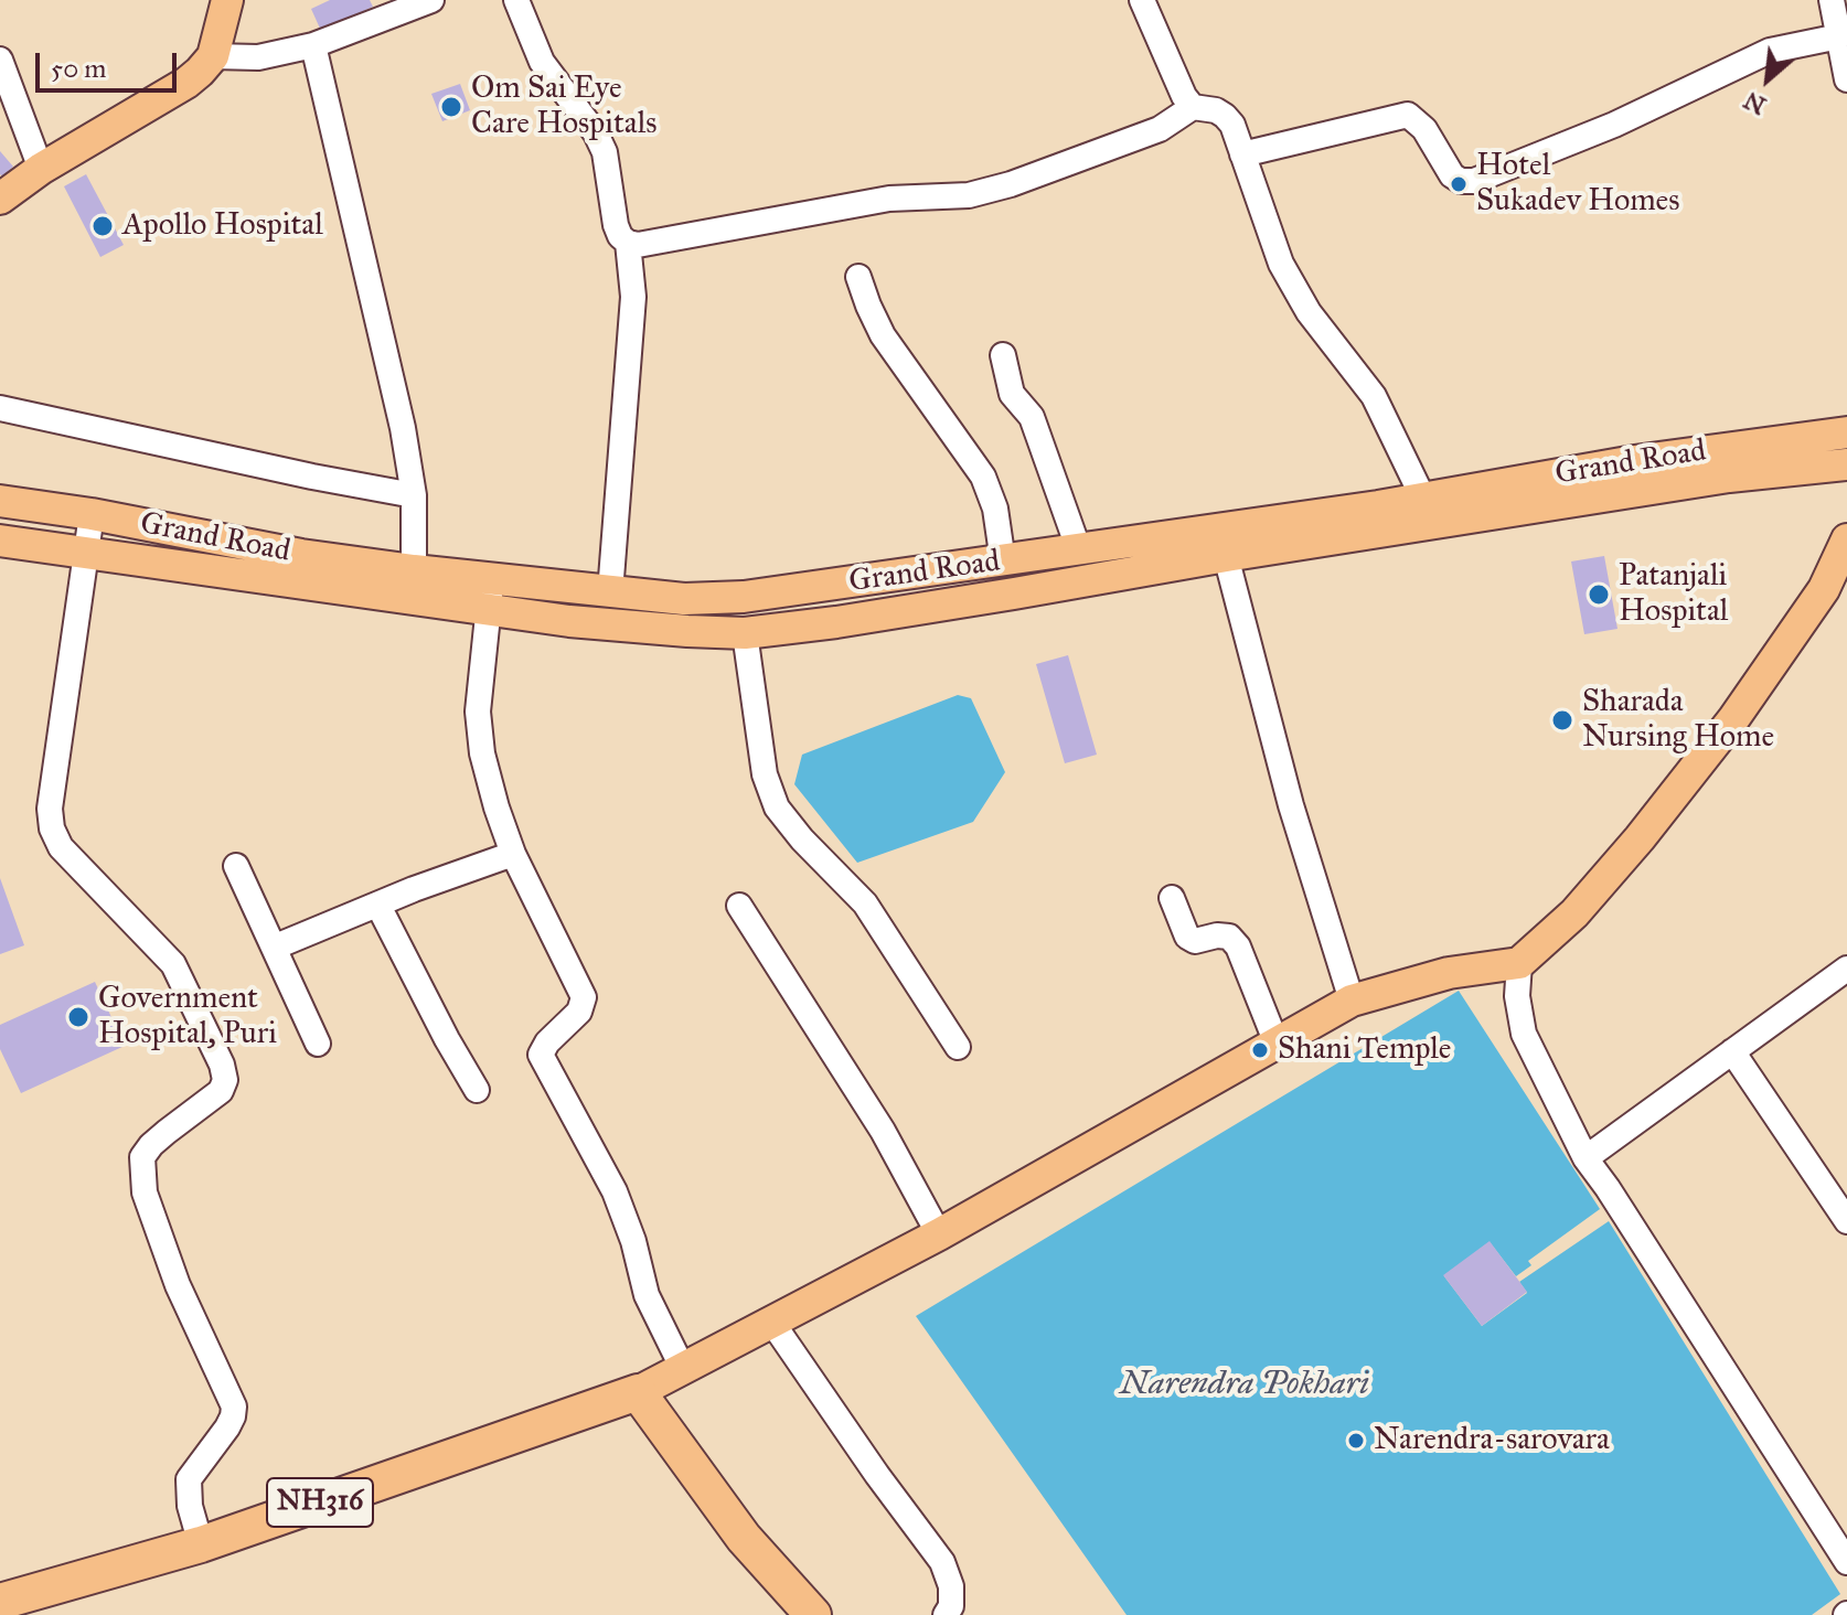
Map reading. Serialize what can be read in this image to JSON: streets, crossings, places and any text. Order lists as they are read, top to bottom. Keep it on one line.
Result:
{"streets":{"highway":["NH316"],"main road":["Grand Road"]},"water":["Narendra Pokhari"],"places":["Om Sai Eye Care Hospitals","Hotel Sukadev Homes","Apollo Hospital","Patanjali Hospital","Sharada Nursing Home","Government Hospital, Puri","Shani Temple","Narendra-sarovara"],"scale_bar":"50 m","north":"bottom left"}
